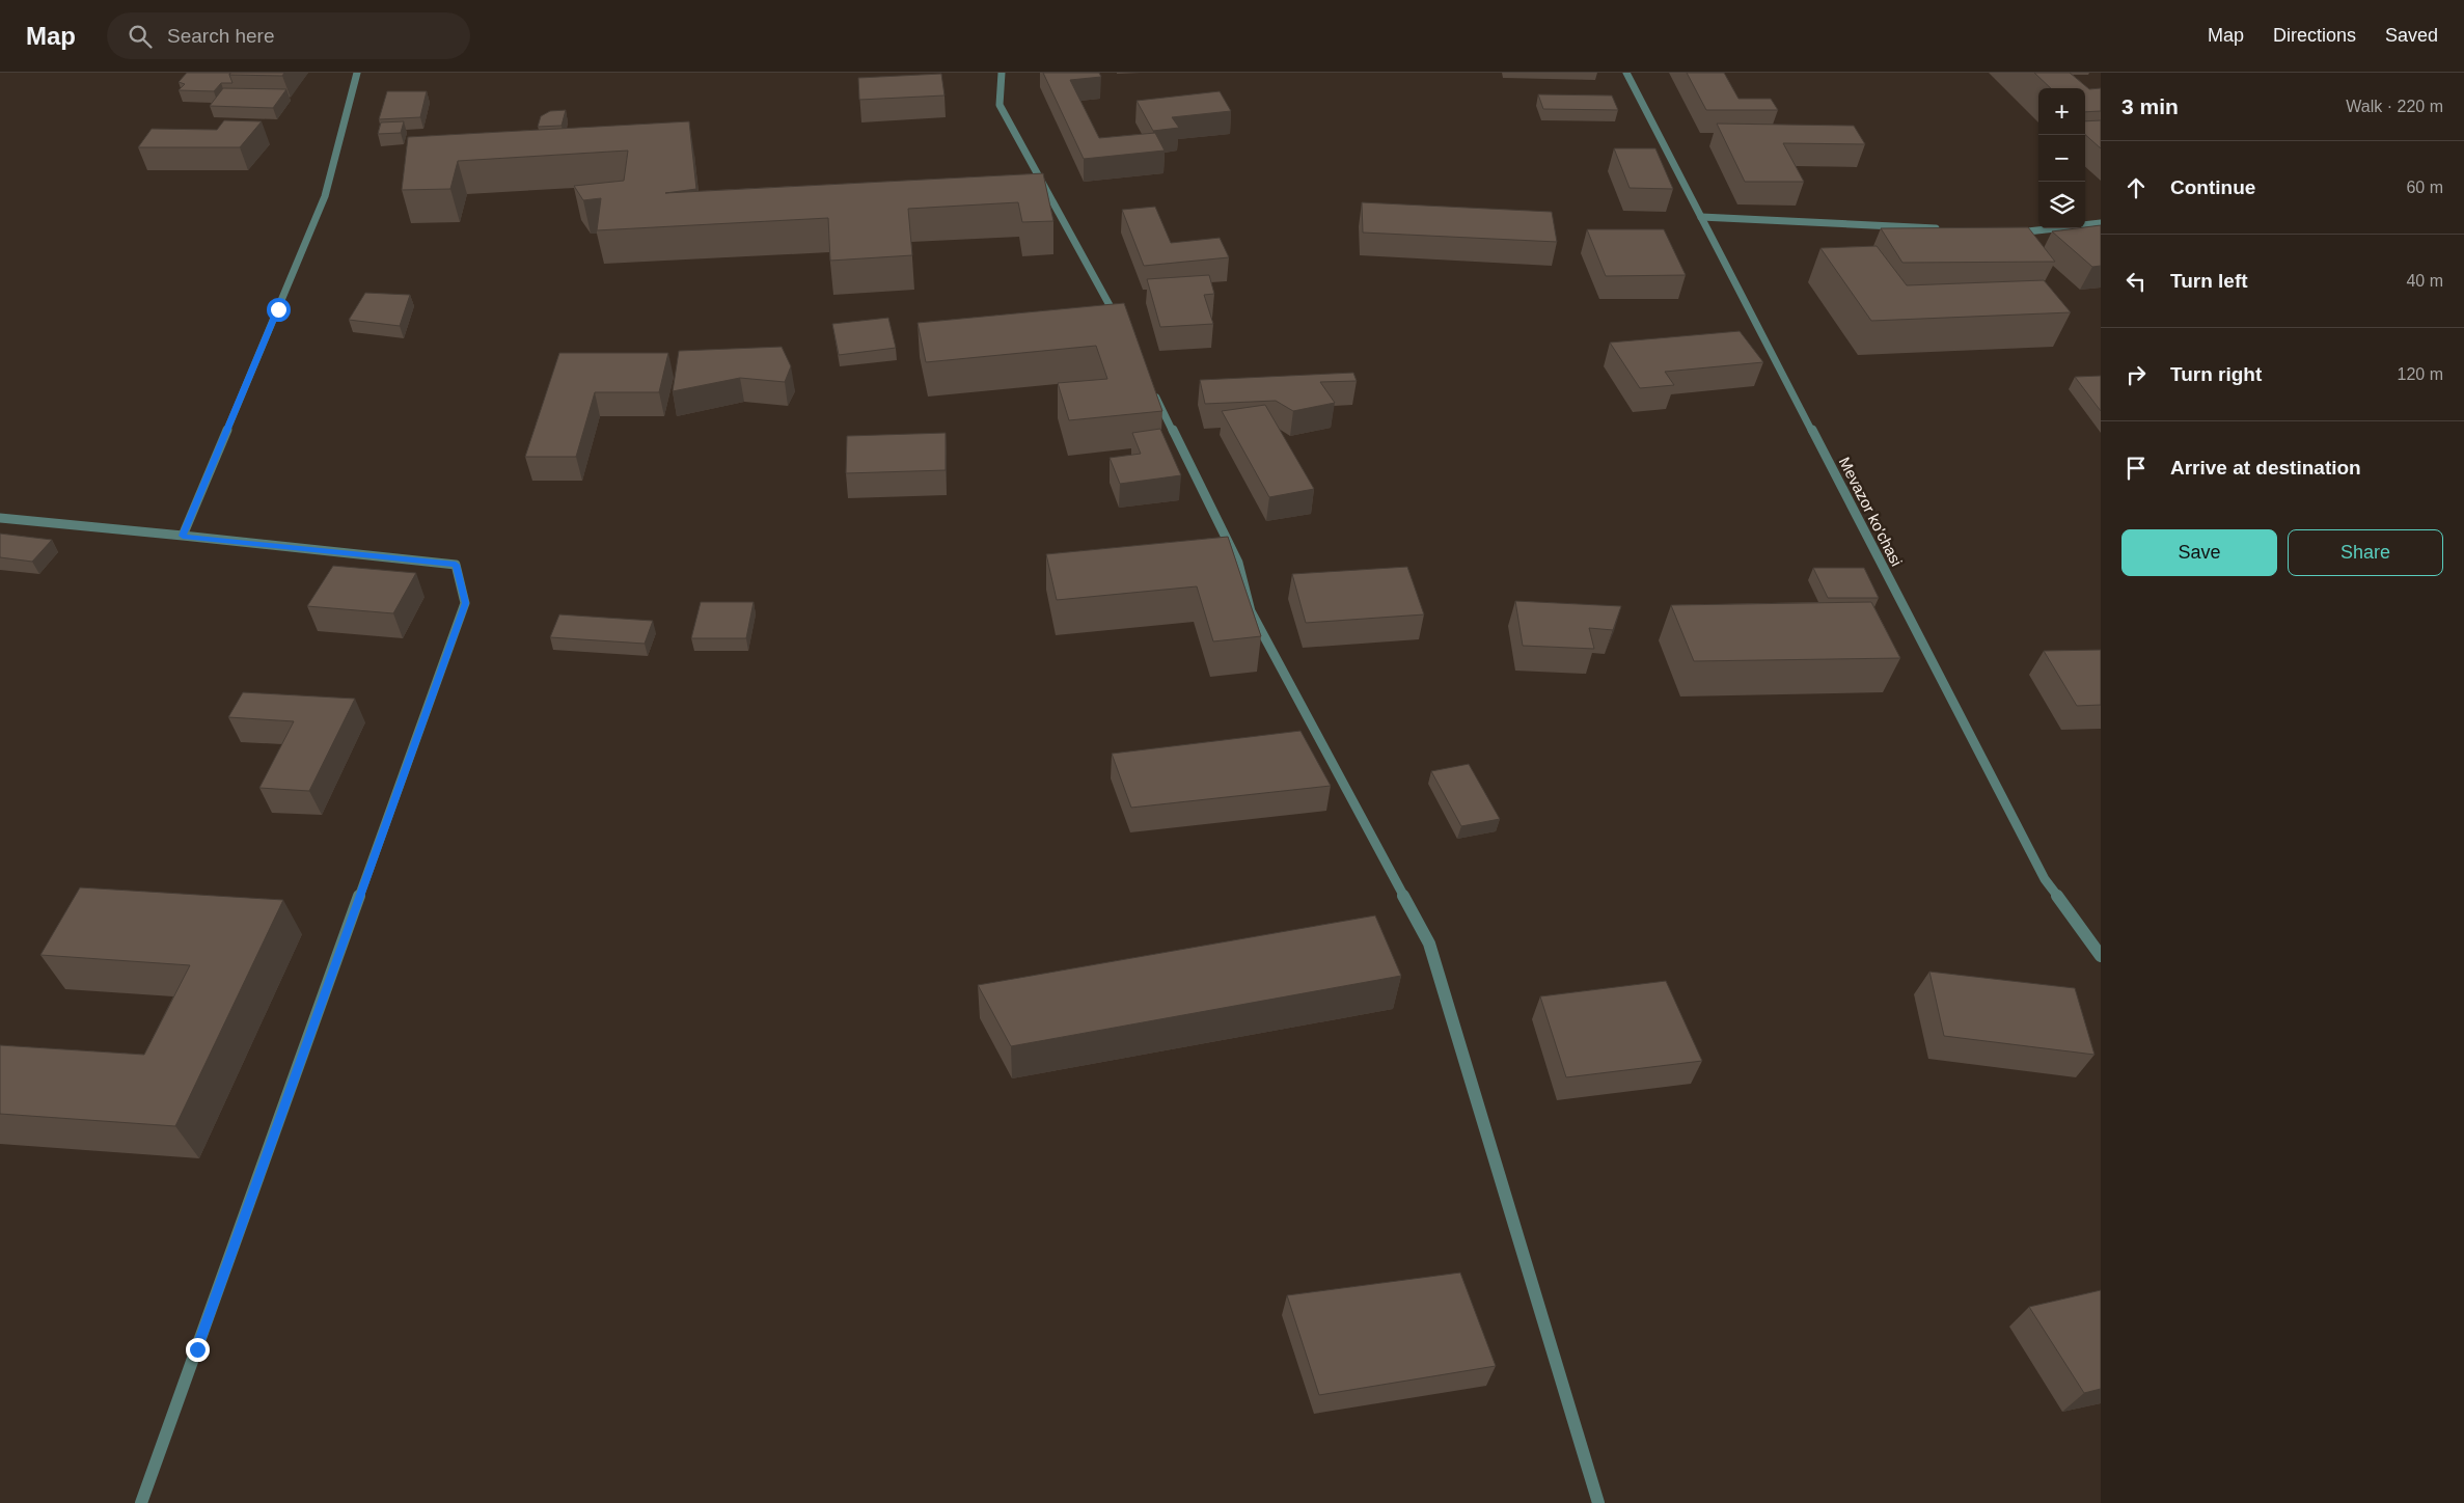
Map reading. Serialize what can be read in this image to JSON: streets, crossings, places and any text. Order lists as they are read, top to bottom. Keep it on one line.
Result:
{"streets":{"street":["Mevazor ko'chasi"]},"page":{"header":"Map","search":"Search here","nav":["Map","Directions","Saved"],"heading":["3 min","Walk · 220 m"],"map_buttons":["+","−"],"list":[["Continue","60 m"],["Turn left","40 m"],["Turn right","120 m"],"Arrive at destination"],"buttons":["Save","Share"]}}
